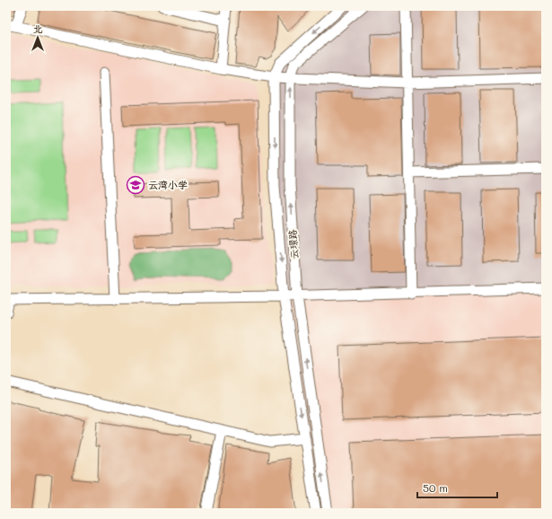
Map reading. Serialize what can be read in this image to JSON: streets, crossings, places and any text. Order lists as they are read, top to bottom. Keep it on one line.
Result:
{"streets":{"street":["云璟路"]},"places":{"school or university":["云湾小学"]},"scale_bar":"50 m","north":"top"}
